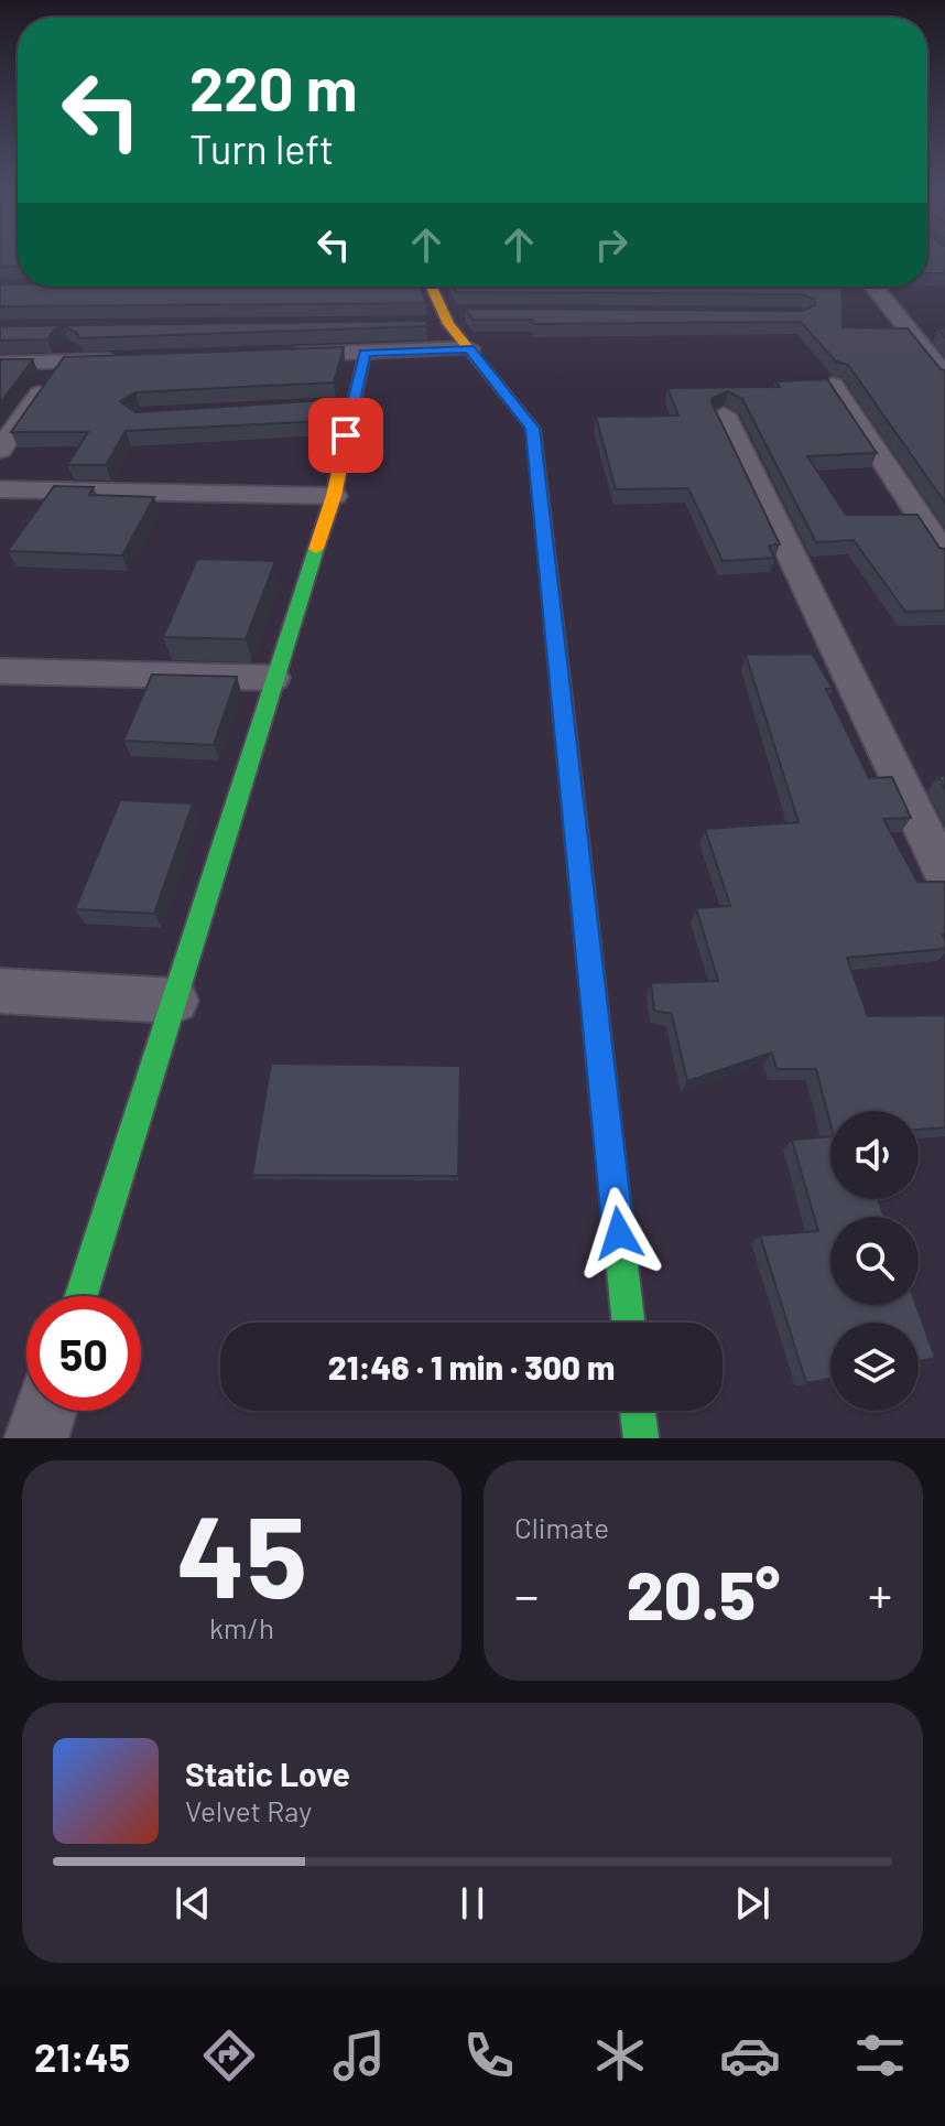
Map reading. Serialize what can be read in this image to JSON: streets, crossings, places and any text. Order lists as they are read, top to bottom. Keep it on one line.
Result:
{"page":{"turn":["220 m","Turn left"],"limit":"50","trip":"21:46 · 1 min · 300 m","tile":[["45","km/h"],"Climate"],"heat":["−","20.5°","+"],"song":["Static Love","Velvet Ray"],"tabs":"21:45"}}
